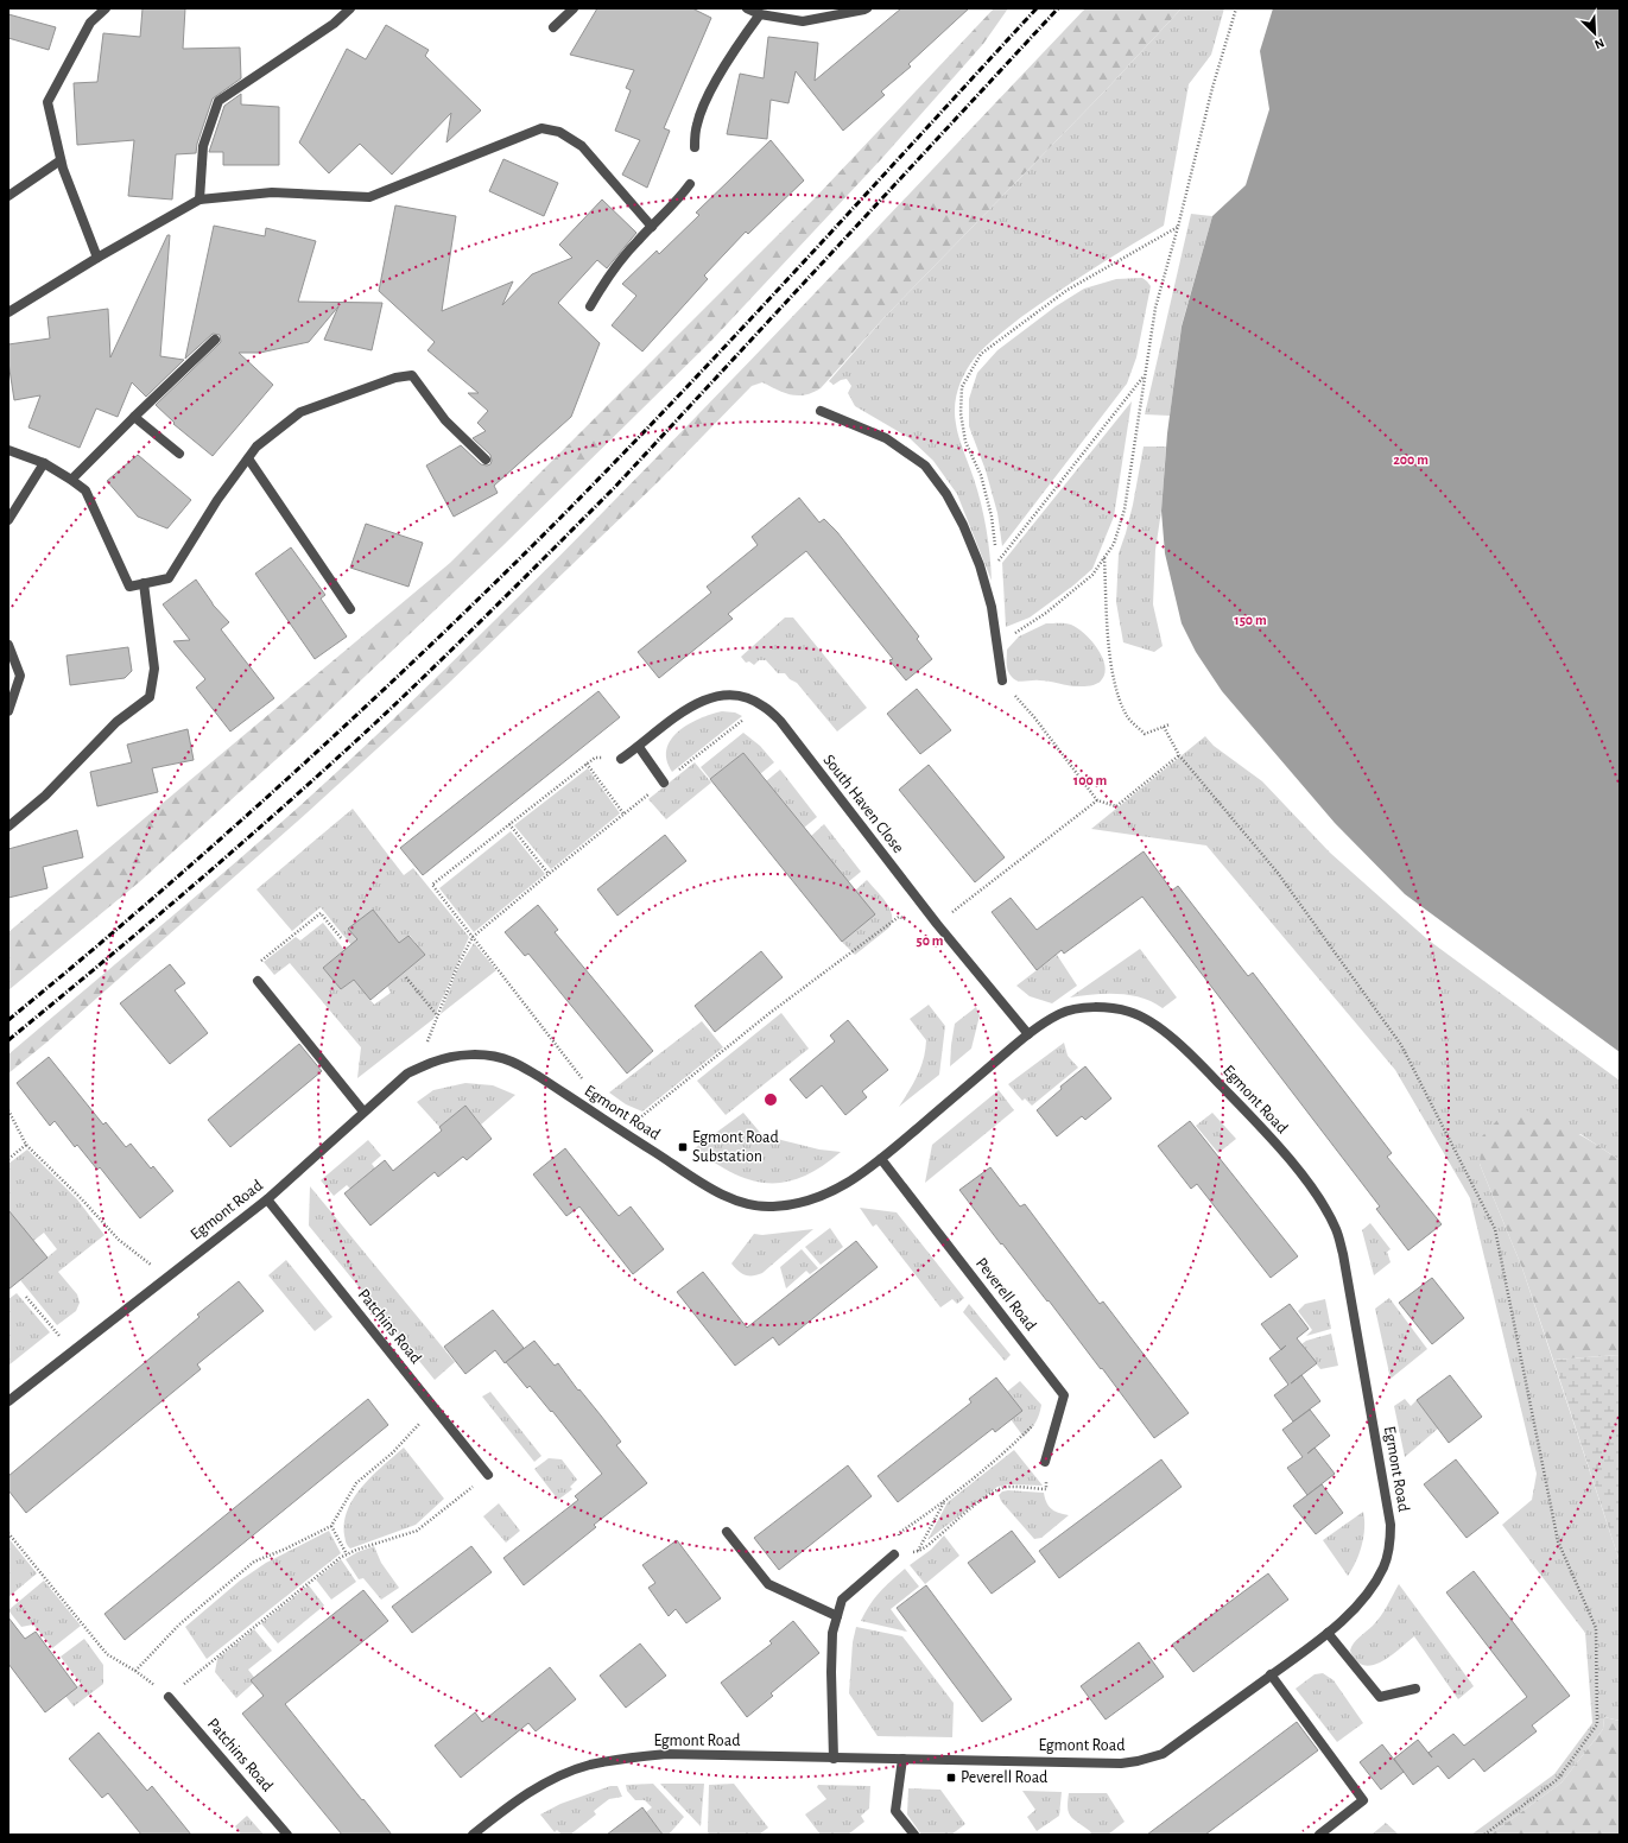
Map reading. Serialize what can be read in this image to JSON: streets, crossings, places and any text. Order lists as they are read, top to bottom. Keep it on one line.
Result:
{"streets":{"street":["South Haven Close","Egmont Road","Peverell Road","Patchins Road"]},"crossings":[["South Haven Close","Egmont Road"],["Egmont Road","Peverell Road"],["Egmont Road","Patchins Road"]],"places":{"transit":["Egmont Road Substation","Peverell Road"]},"north":"bottom right","rings":["200 m","150 m","100 m","50 m"]}
